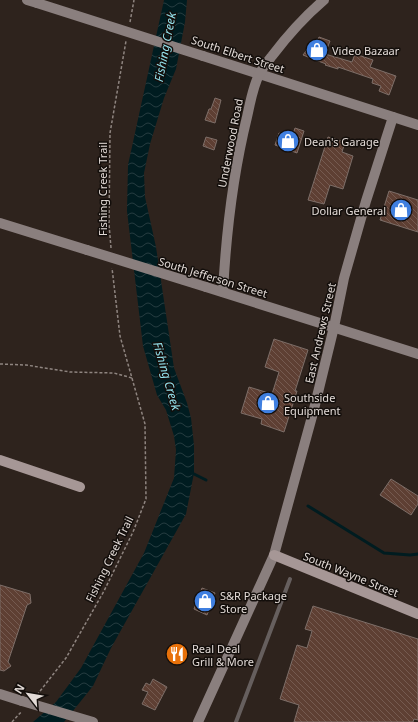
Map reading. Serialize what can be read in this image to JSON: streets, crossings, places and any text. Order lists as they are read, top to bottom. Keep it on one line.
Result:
{"streets":{"main road":["South Wayne Street"],"street":["South Elbert Street","Underwood Road","South Jefferson Street","East Andrews Street"],"path":["Fishing Creek Trail"]},"crossings":[["South Elbert Street","Underwood Road"],["South Elbert Street","East Andrews Street"],["Underwood Road","South Jefferson Street"],["South Jefferson Street","East Andrews Street"],["East Andrews Street","South Wayne Street"]],"water":["Fishing Creek"],"places":{"shop":["Video Bazaar","Dean's Garage","Dollar General","Southside Equipment","S&R Package Store"],"restaurant":["Real Deal Grill & More"]},"north":"top left"}
